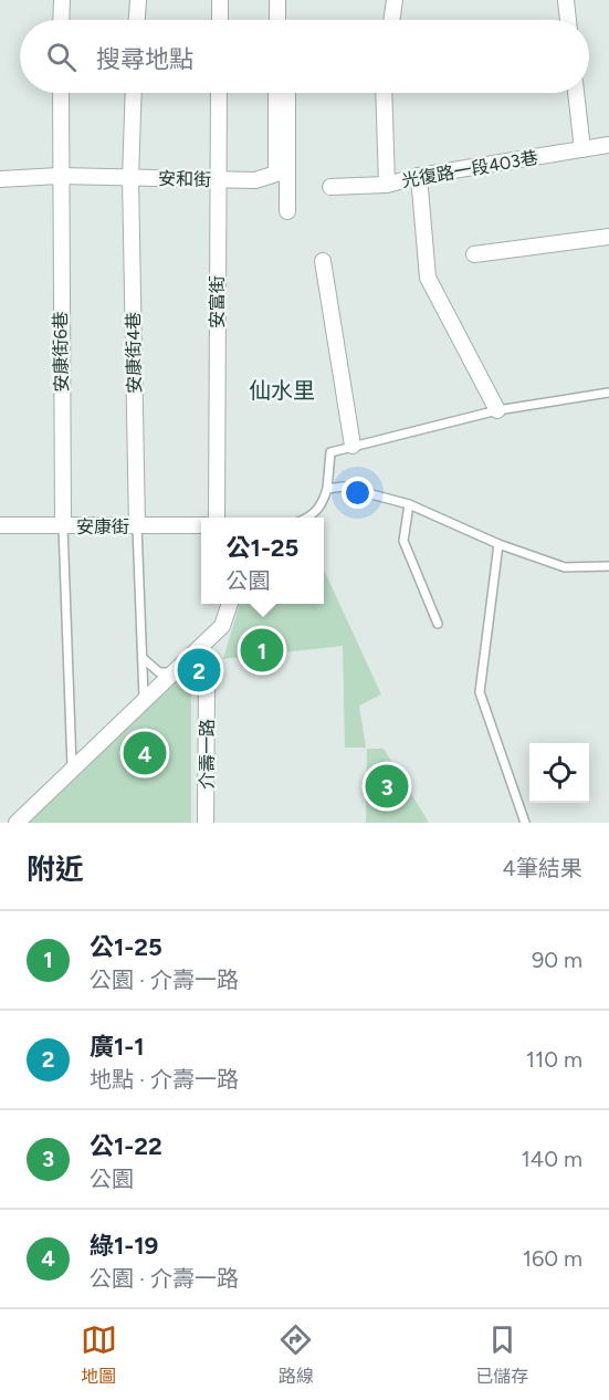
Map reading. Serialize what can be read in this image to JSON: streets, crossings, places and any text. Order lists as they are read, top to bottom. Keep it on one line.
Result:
{"streets":{"street":["光復路一段403巷","安和街","安富街","安康街6巷","安康街4巷","安康街","介壽一路"]},"crossings":[["安和街","安富街"],["安和街","安康街6巷"],["安和街","安康街4巷"],["安康街6巷","安康街"],["安康街4巷","安康街"]],"districts":["仙水里"],"page":{"search":"搜尋地點","popup":["公1-25","公園"],"pins":["1","2","4","3"],"heading":["附近","4筆結果"],"list":[{"mark":"1","name":"公1-25","note":"公園 · 介壽一路","value":"90 m"},{"mark":"2","name":"廣1-1","note":"地點 · 介壽一路","value":"110 m"},{"mark":"3","name":"公1-22","note":"公園","value":"140 m"},{"mark":"4","name":"綠1-19","note":"公園 · 介壽一路","value":"160 m"}],"nav":["地圖","路線","已儲存"]}}
